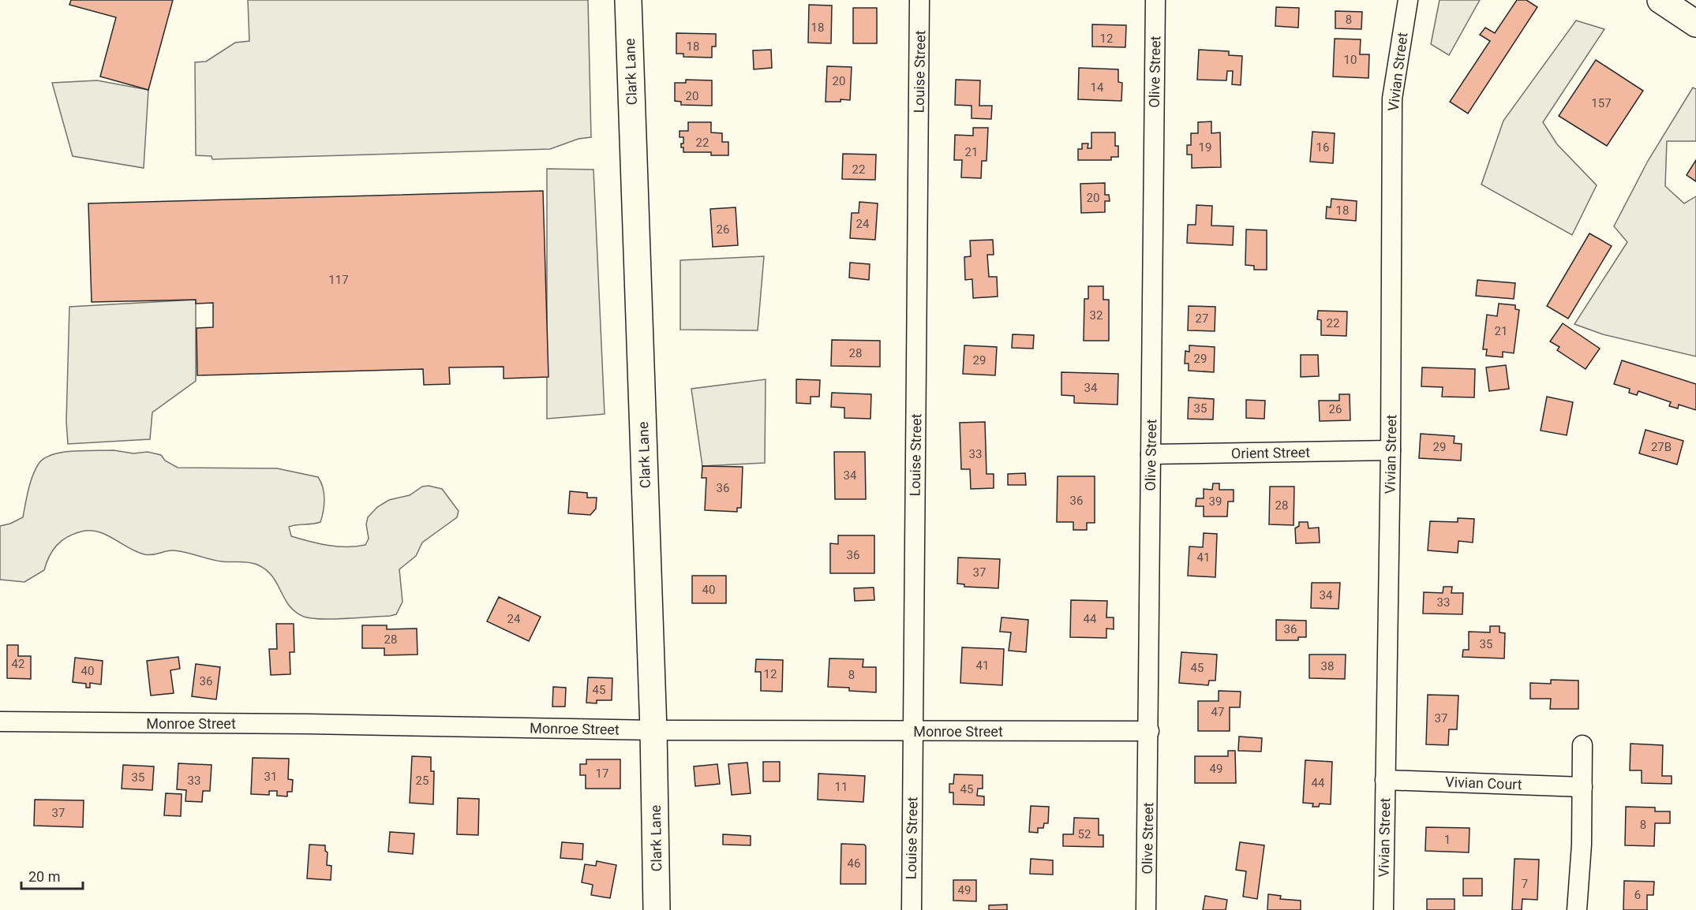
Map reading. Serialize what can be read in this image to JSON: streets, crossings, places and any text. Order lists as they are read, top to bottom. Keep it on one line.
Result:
{"streets":{"main road":["Clark Lane"],"street":["Louise Street","Olive Street","Vivian Street","Orient Street","Monroe Street","Vivian Court"]},"crossings":[["Clark Lane","Monroe Street"],["Louise Street","Monroe Street"],["Olive Street","Orient Street"],["Olive Street","Monroe Street"],["Vivian Street","Orient Street"],["Vivian Street","Vivian Court"]],"house_numbers":["8","18","12","18","10","20","14","20","157","22","19","16","21","22","20","18","24","26","117","32","27","22","21","28","29","29","34","35","26","29","27B","33","34","36","36","39","28","36","41","37","40","34","33","24","44","36","28","35","42","41","38","45","40","12","8","36","45","47","37","49","17","31","35","33","25","44","11","45","37","8","52","1","46","7","49","6"],"scale_bar":"20 m"}
